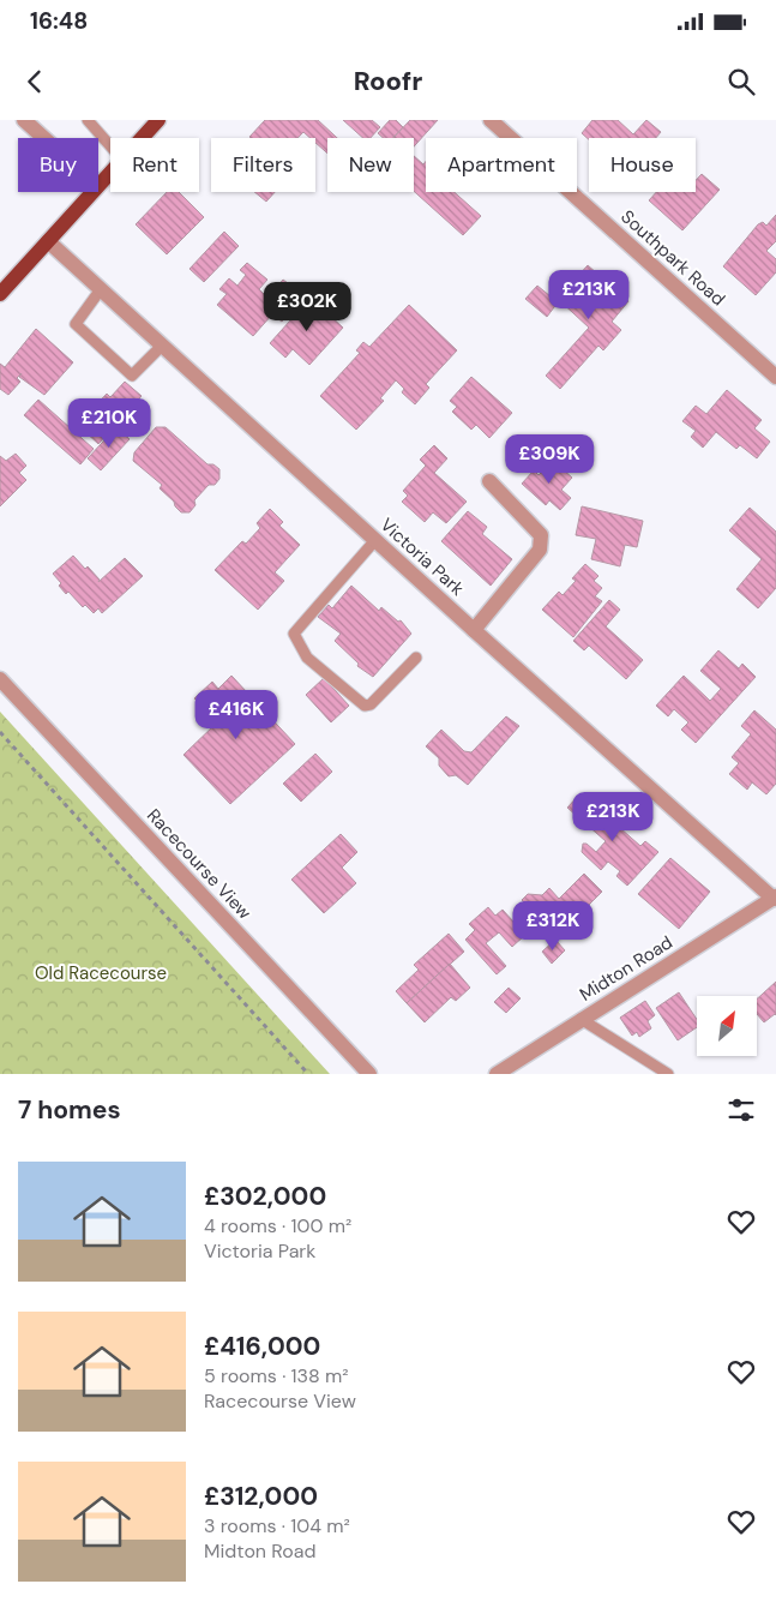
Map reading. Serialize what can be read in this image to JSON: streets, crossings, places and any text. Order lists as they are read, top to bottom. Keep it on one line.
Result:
{"streets":{"street":["Southpark Road","Victoria Park","Racecourse View","Midton Road"]},"crossings":[["Victoria Park","Midton Road"]],"parks":["Old Racecourse"],"north":"top right","page":{"status":"16:48","header":"Roofr","chip":["Buy","Rent","Filters","New","Apartment","House"],"price":["£213K","£302K","£210K","£309K","£416K","£213K","£312K"],"heading":"7 homes","list":[{"name":"£302,000","note":"4 rooms · 100 m² · Victoria Park"},{"name":"£416,000","note":"5 rooms · 138 m² · Racecourse View"},{"name":"£312,000","note":"3 rooms · 104 m² · Midton Road"}]}}
